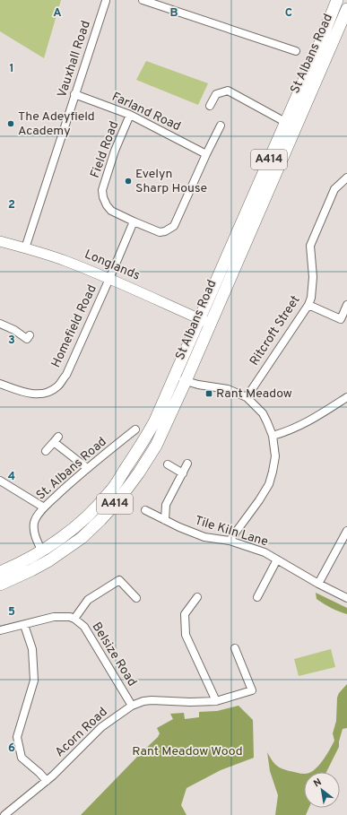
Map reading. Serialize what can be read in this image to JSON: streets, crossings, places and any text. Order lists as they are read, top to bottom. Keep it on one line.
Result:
{"streets":{"main road":["St Albans Road","A414"],"street":["Vauxhall Road","Farland Road","Field Road","Longlands","Homefield Road","Ritcroft Street","St. Albans Road","Tile Kiln Lane","Belsize Road","Acorn Road"]},"crossings":[["St Albans Road","Longlands"],["St Albans Road","St. Albans Road"],["Vauxhall Road","Farland Road"],["Vauxhall Road","Longlands"],["Farland Road","Field Road"],["Longlands","Homefield Road"],["Belsize Road","Acorn Road"]],"parks":["Rant Meadow Wood"],"places":{"other":["The Adeyfield Academy","Evelyn Sharp House"],"transit":["Rant Meadow"]},"north":"top left","grid":{"columns":["A","B","C"],"rows":["1","2","3","4","5","6"]}}
